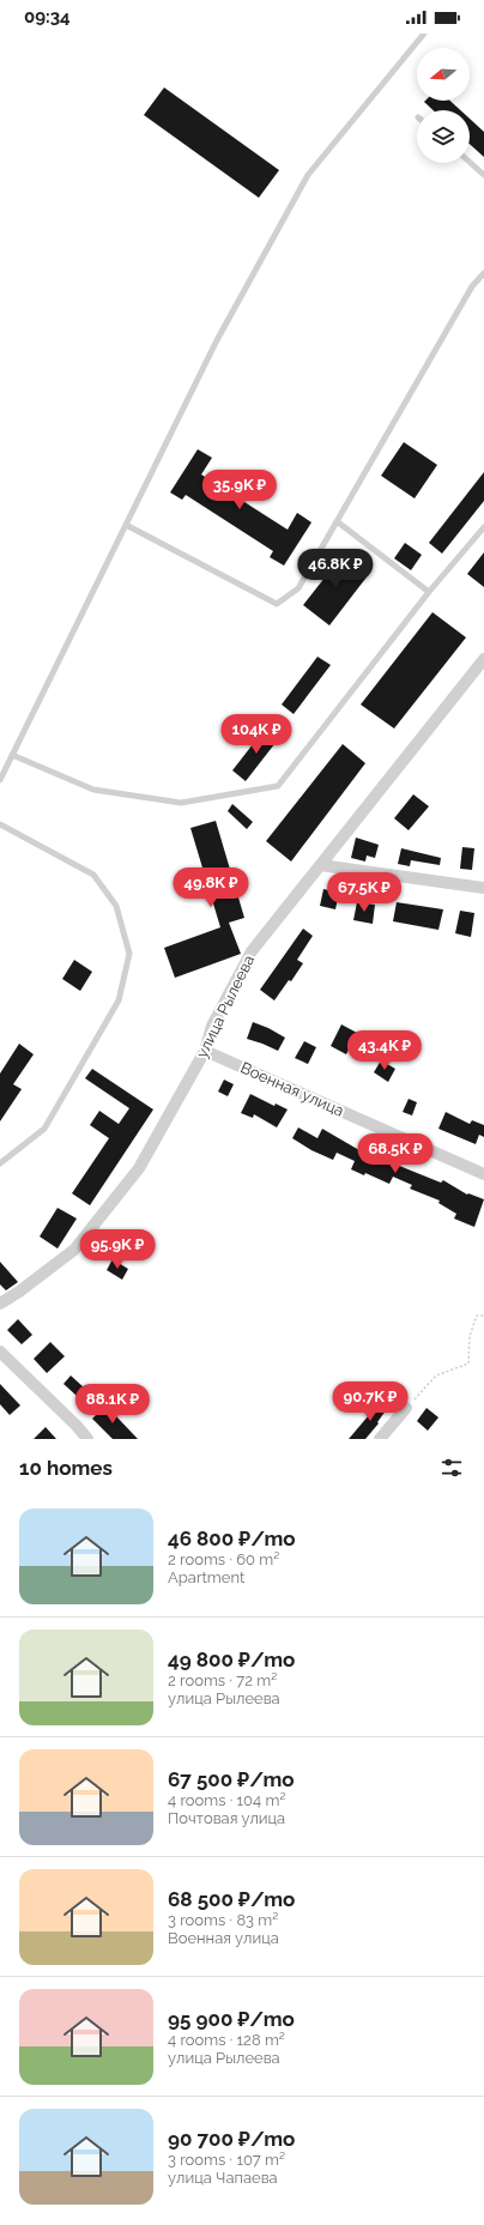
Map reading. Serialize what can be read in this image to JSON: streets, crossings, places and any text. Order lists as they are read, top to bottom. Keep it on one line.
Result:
{"streets":{"street":["улица Рылеева","Военная улица"]},"crossings":[["улица Рылеева","Военная улица"]],"north":"left","page":{"status":"09:34","price":["35.9K ₽","46.8K ₽","104K ₽","49.8K ₽","67.5K ₽","43.4K ₽","68.5K ₽","95.9K ₽","90.7K ₽","88.1K ₽"],"heading":"10 homes","list":[{"name":"46 800 ₽/mo","note":"2 rooms · 60 m² · Apartment"},{"name":"49 800 ₽/mo","note":"2 rooms · 72 m² · улица Рылеева"},{"name":"67 500 ₽/mo","note":"4 rooms · 104 m² · Почтовая улица"},{"name":"68 500 ₽/mo","note":"3 rooms · 83 m² · Военная улица"},{"name":"95 900 ₽/mo","note":"4 rooms · 128 m² · улица Рылеева"},{"name":"90 700 ₽/mo","note":"3 rooms · 107 m² · улица Чапаева"}]}}
